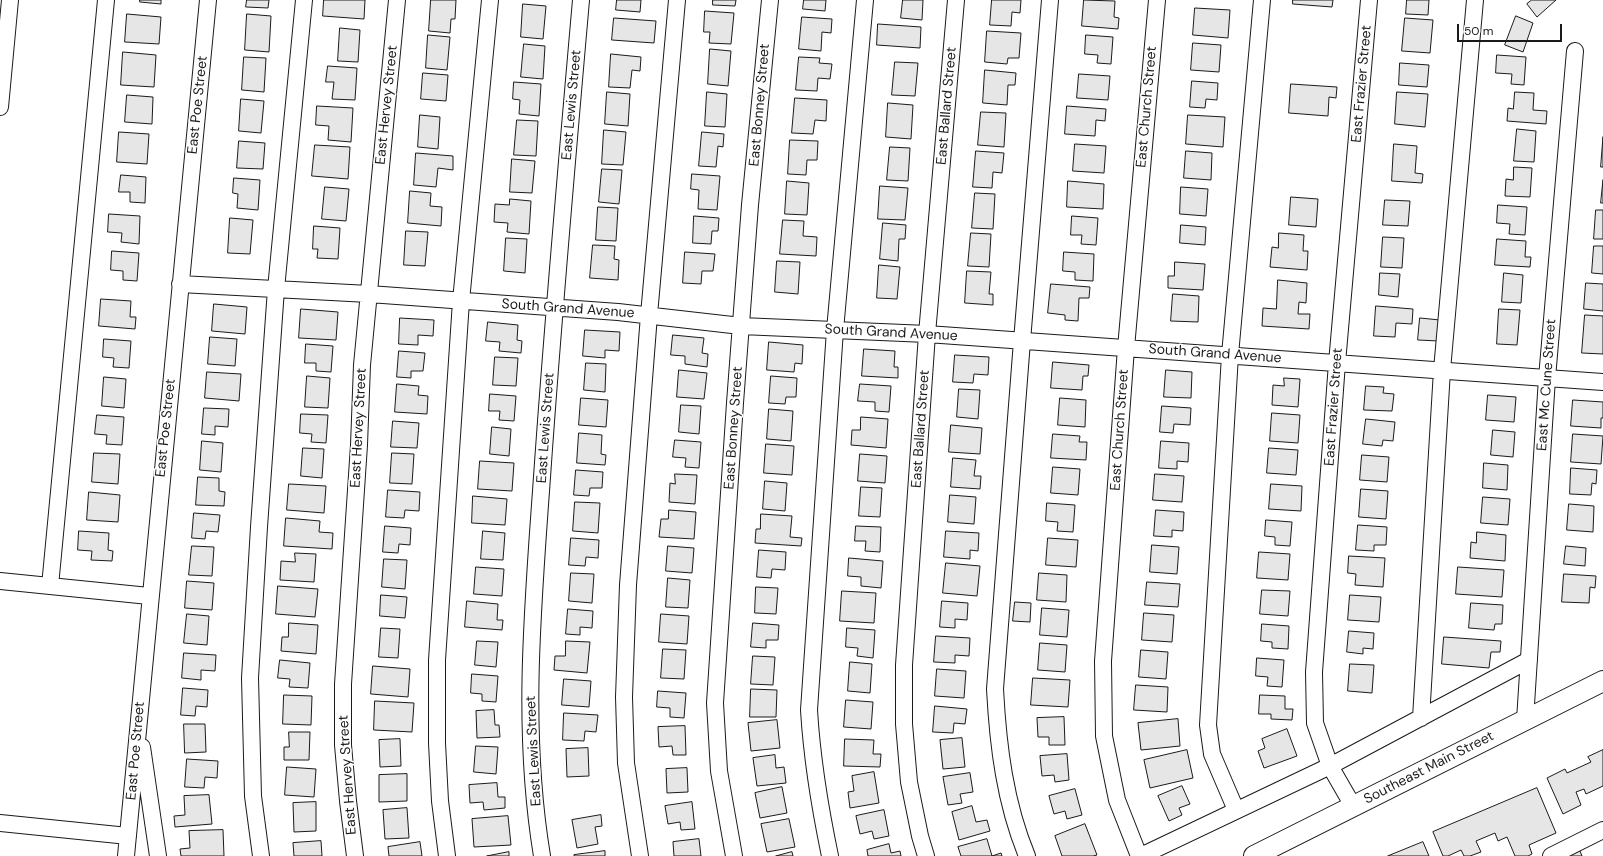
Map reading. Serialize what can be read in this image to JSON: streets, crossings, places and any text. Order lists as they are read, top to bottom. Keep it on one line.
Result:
{"streets":{"main road":["Southeast Main Street"],"street":["East Frazier Street","East Poe Street","East Hervey Street","East Lewis Street","East Bonney Street","East Ballard Street","East Church Street","South Grand Avenue","East Mc Cune Street"]},"crossings":[["East Frazier Street","South Grand Avenue"],["East Frazier Street","Southeast Main Street"],["East Poe Street","South Grand Avenue"],["East Hervey Street","South Grand Avenue"],["East Lewis Street","South Grand Avenue"],["East Bonney Street","South Grand Avenue"],["East Ballard Street","South Grand Avenue"],["East Church Street","South Grand Avenue"],["South Grand Avenue","East Mc Cune Street"],["East Mc Cune Street","Southeast Main Street"]],"scale_bar":"50 m"}
